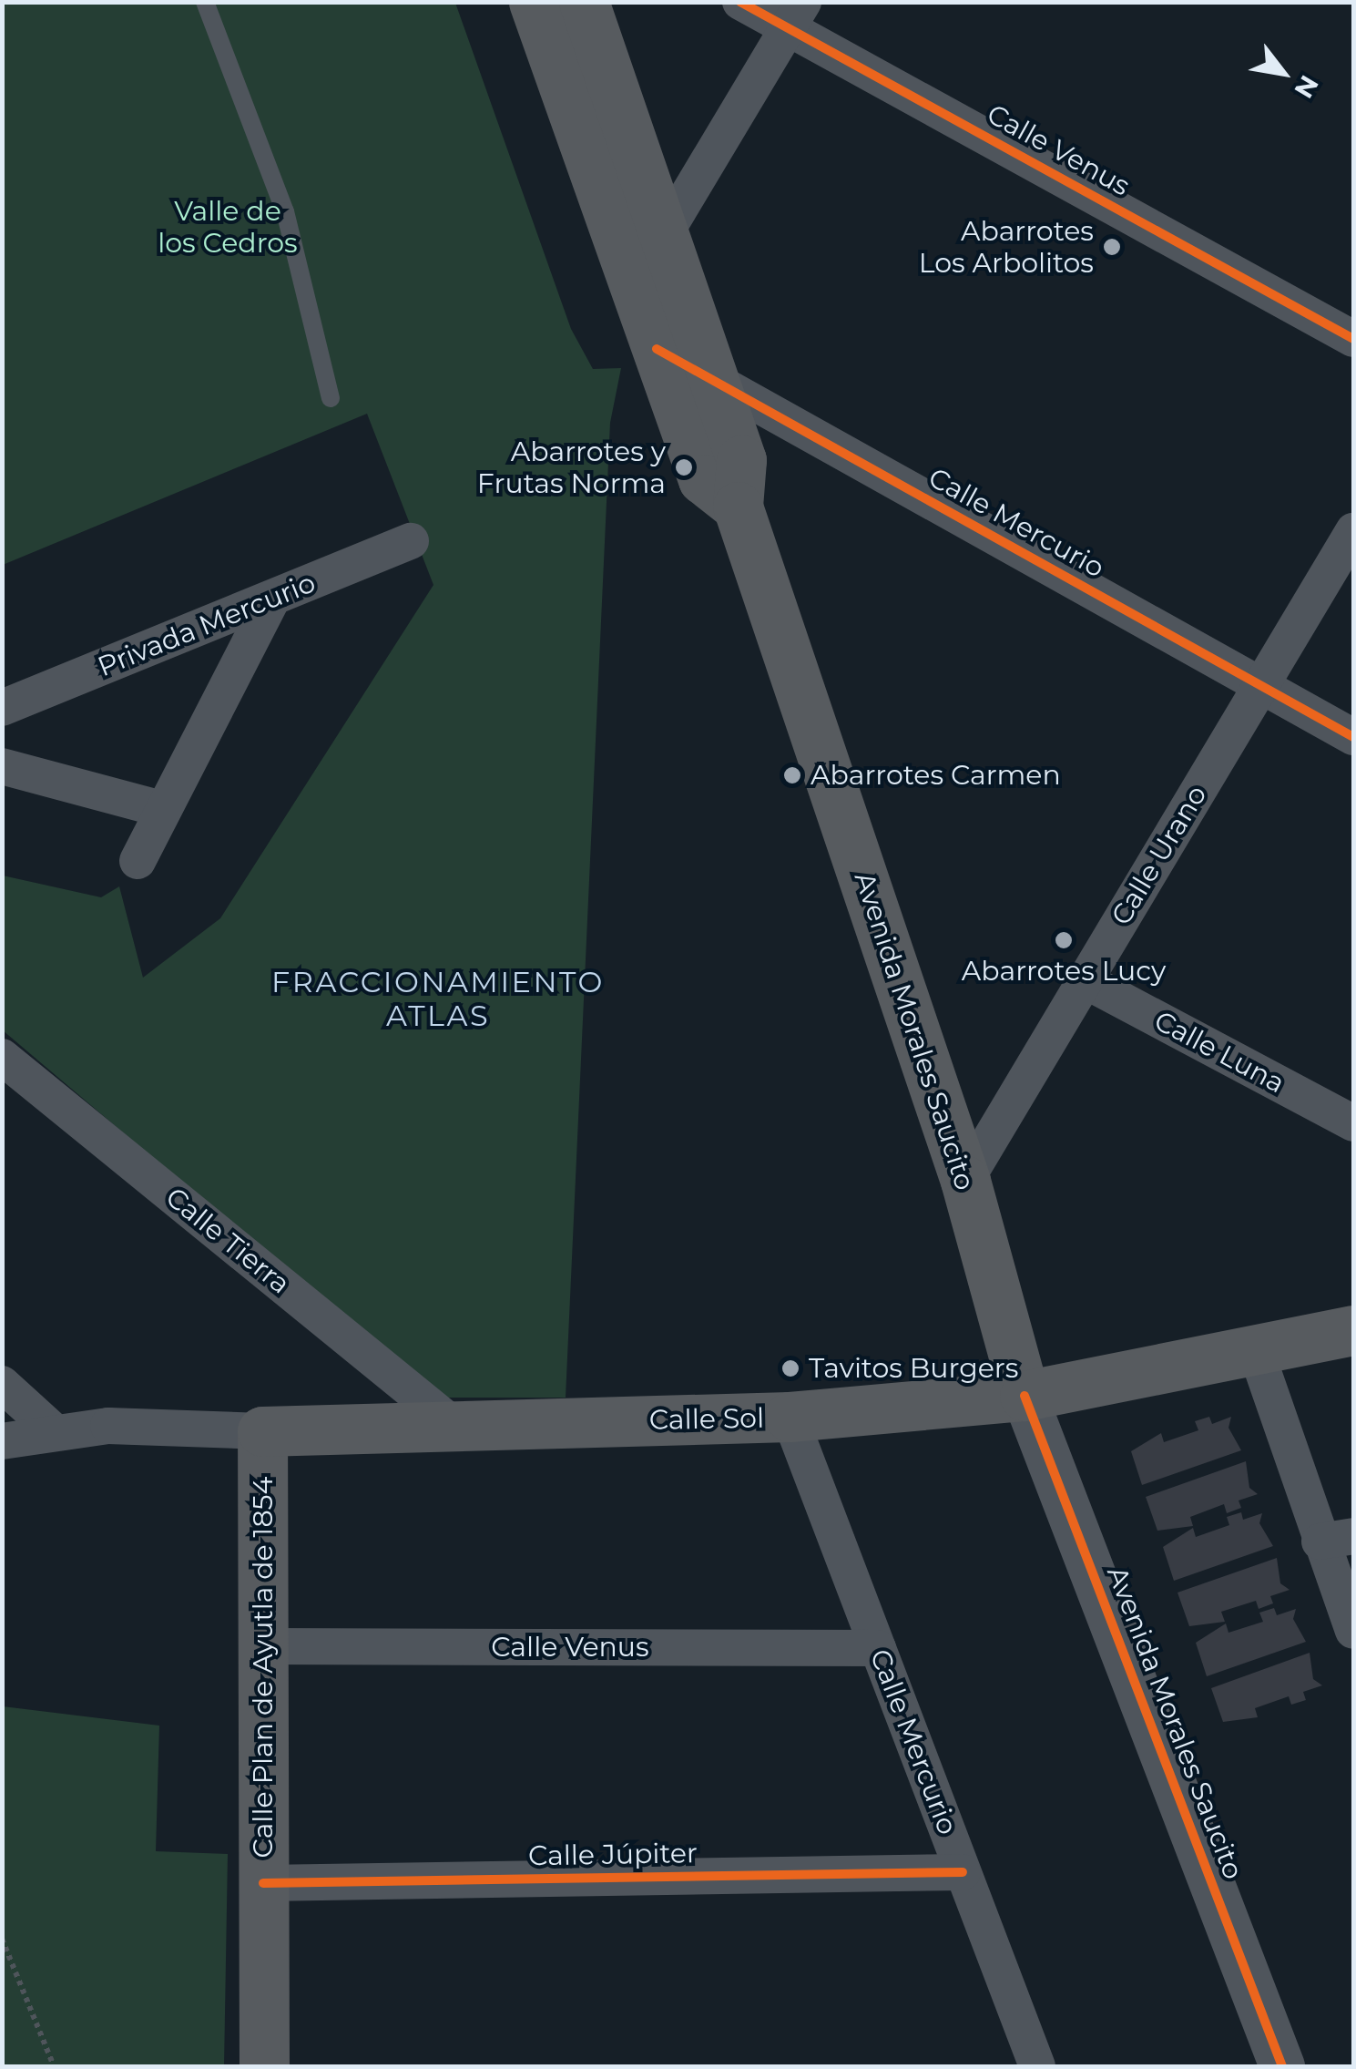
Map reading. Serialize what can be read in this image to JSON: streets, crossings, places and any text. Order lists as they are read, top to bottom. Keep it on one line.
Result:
{"streets":{"main road":["Avenida Morales Saucito","Calle Sol","Calle Plan de Ayutla de 1854"],"street":["Calle Venus","Calle Mercurio","Privada Mercurio","Calle Urano","Calle Luna","Calle Tierra","Calle Júpiter"]},"crossings":[["Calle Venus","Calle Mercurio"],["Calle Venus","Calle Plan de Ayutla de 1854"],["Calle Mercurio","Calle Urano"],["Calle Mercurio","Avenida Morales Saucito"],["Calle Mercurio","Calle Sol"],["Calle Mercurio","Calle Júpiter"],["Calle Urano","Avenida Morales Saucito"],["Calle Urano","Calle Luna"],["Avenida Morales Saucito","Calle Sol"],["Calle Tierra","Calle Sol"],["Calle Sol","Calle Plan de Ayutla de 1854"],["Calle Plan de Ayutla de 1854","Calle Júpiter"]],"districts":["FRACCIONAMIENTO ATLAS"],"parks":["Valle de los Cedros"],"places":["Abarrotes Los Arbolitos","Abarrotes y Frutas Norma","Abarrotes Carmen","Abarrotes Lucy","Tavitos Burgers"],"north":"bottom right"}
